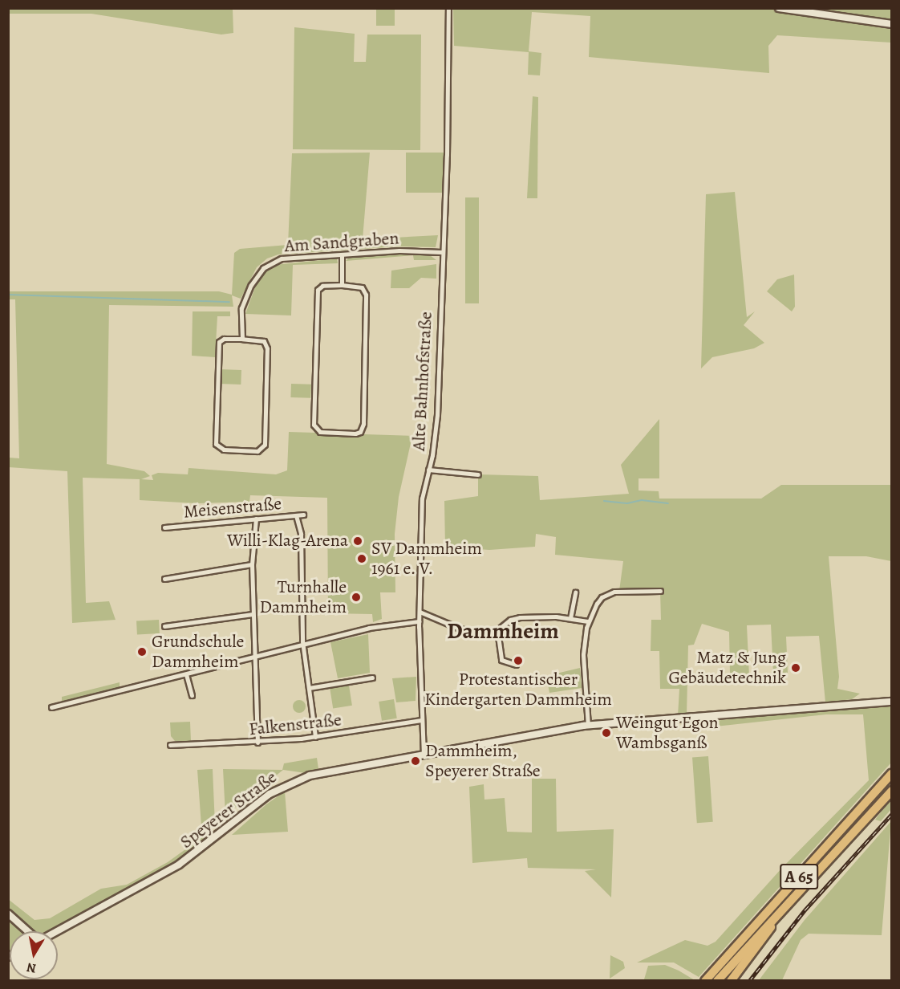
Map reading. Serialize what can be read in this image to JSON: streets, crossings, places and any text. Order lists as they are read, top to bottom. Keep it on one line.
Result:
{"streets":{"highway":["A 65"],"street":["Am Sandgraben","Alte Bahnhofstraße","Meisenstraße","Falkenstraße","Speyerer Straße"]},"crossings":[["Am Sandgraben","Alte Bahnhofstraße"],["Alte Bahnhofstraße","Falkenstraße"],["Alte Bahnhofstraße","Speyerer Straße"]],"districts":["Dammheim"],"places":["Willi-Klag-Arena","SV Dammheim 1961 e. V.","Turnhalle Dammheim","Grundschule Dammheim","Protestantischer Kindergarten Dammheim","Matz & Jung Gebäudetechnik","Weingut Egon Wambsganß","Dammheim, Speyerer Straße"],"north":"bottom"}
